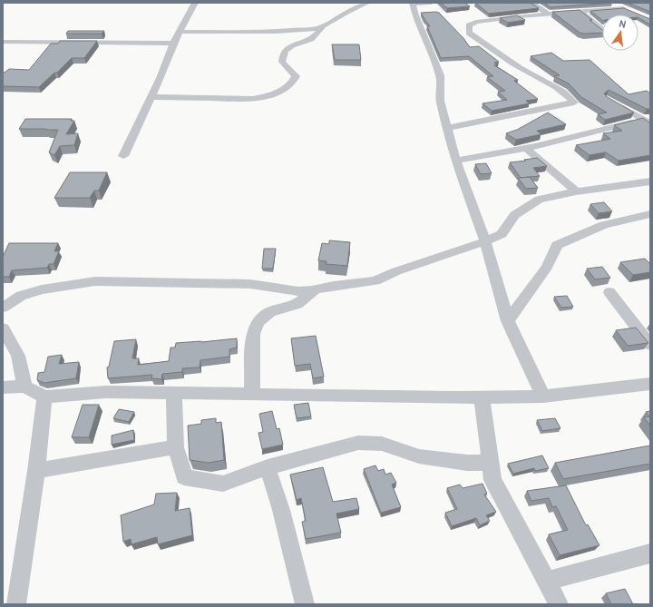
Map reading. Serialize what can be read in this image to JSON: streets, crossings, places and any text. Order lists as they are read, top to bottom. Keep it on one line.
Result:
{"north":"top"}
